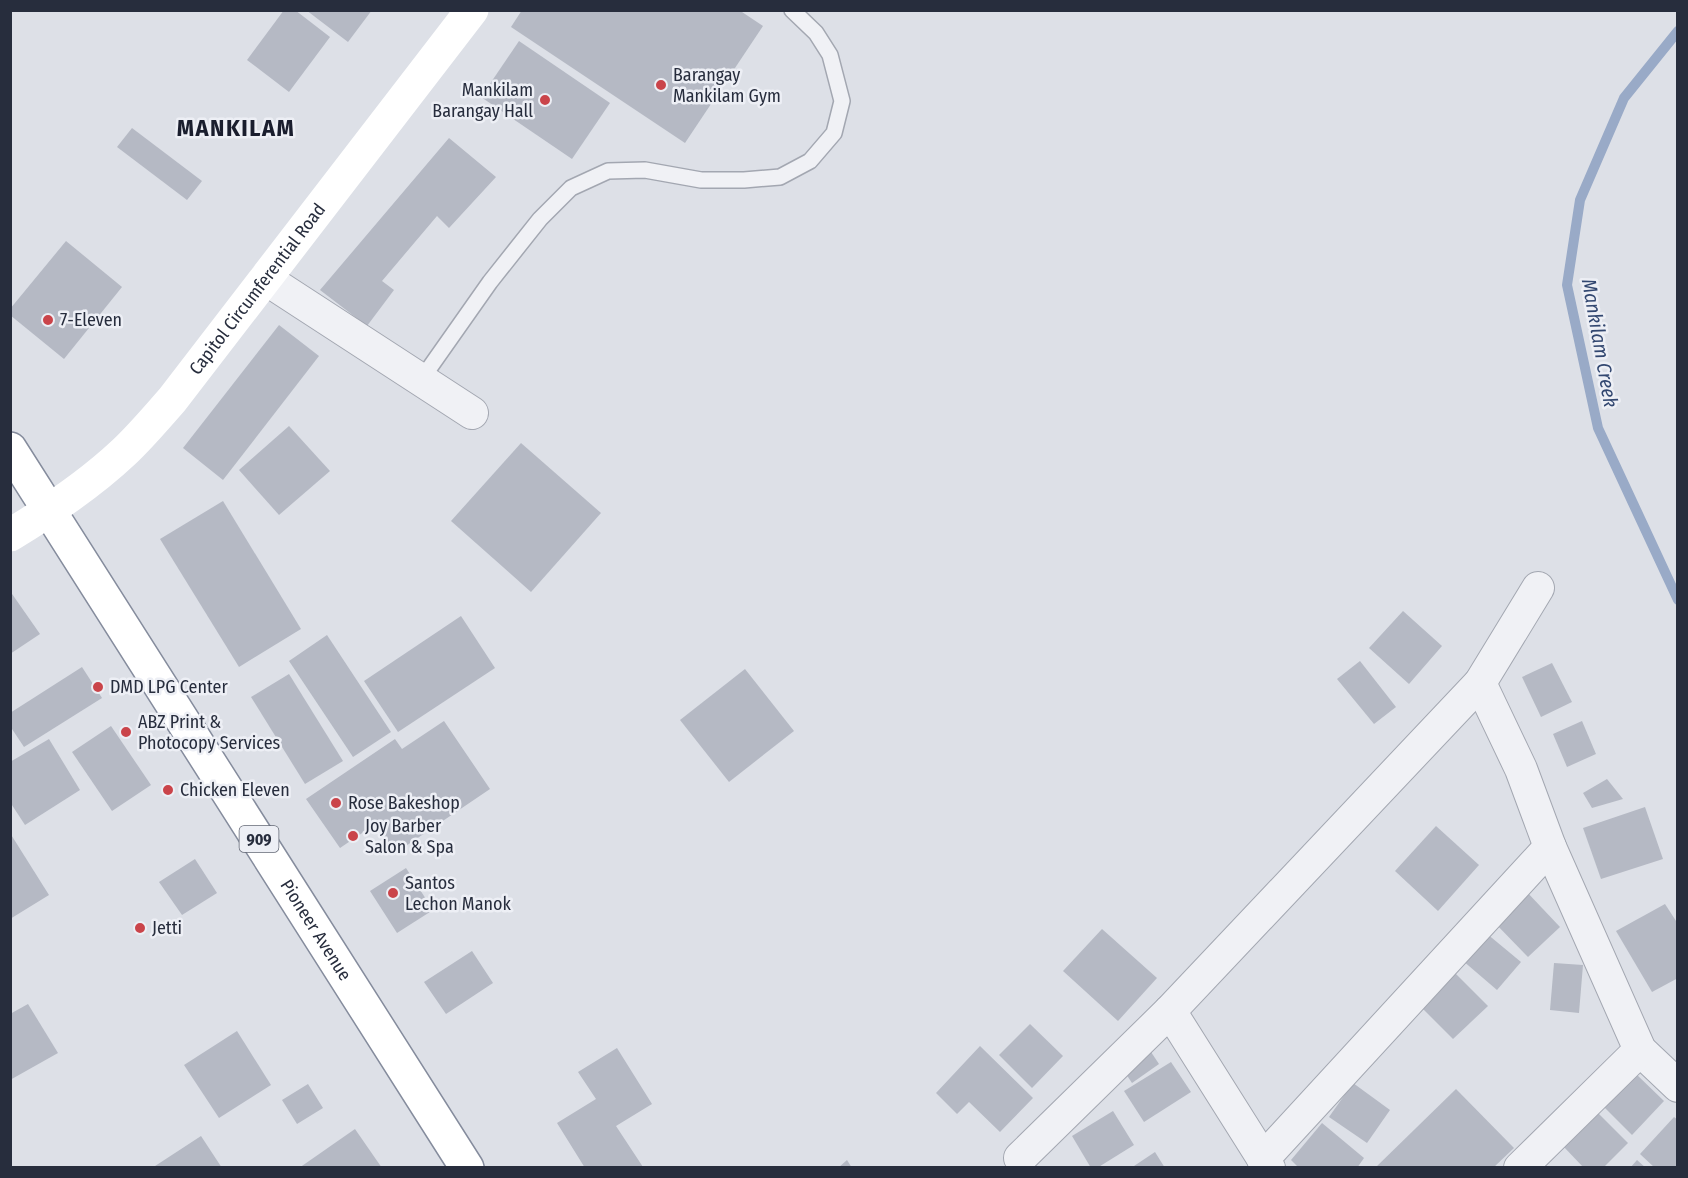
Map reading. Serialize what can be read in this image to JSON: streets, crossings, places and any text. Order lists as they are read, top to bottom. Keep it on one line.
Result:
{"streets":{"main road":["Capitol Circumferential Road","909","Pioneer Avenue"]},"crossings":[["Capitol Circumferential Road","909"],["Capitol Circumferential Road","Pioneer Avenue"],["909","Pioneer Avenue"]],"districts":["MANKILAM"],"water":["Mankilam Creek"],"places":["Barangay Mankilam Gym","Mankilam Barangay Hall","7-Eleven","DMD LPG Center","ABZ Print & Photocopy Services","Chicken Eleven","Rose Bakeshop","Joy Barber Salon & Spa","Santos Lechon Manok","Jetti"]}
